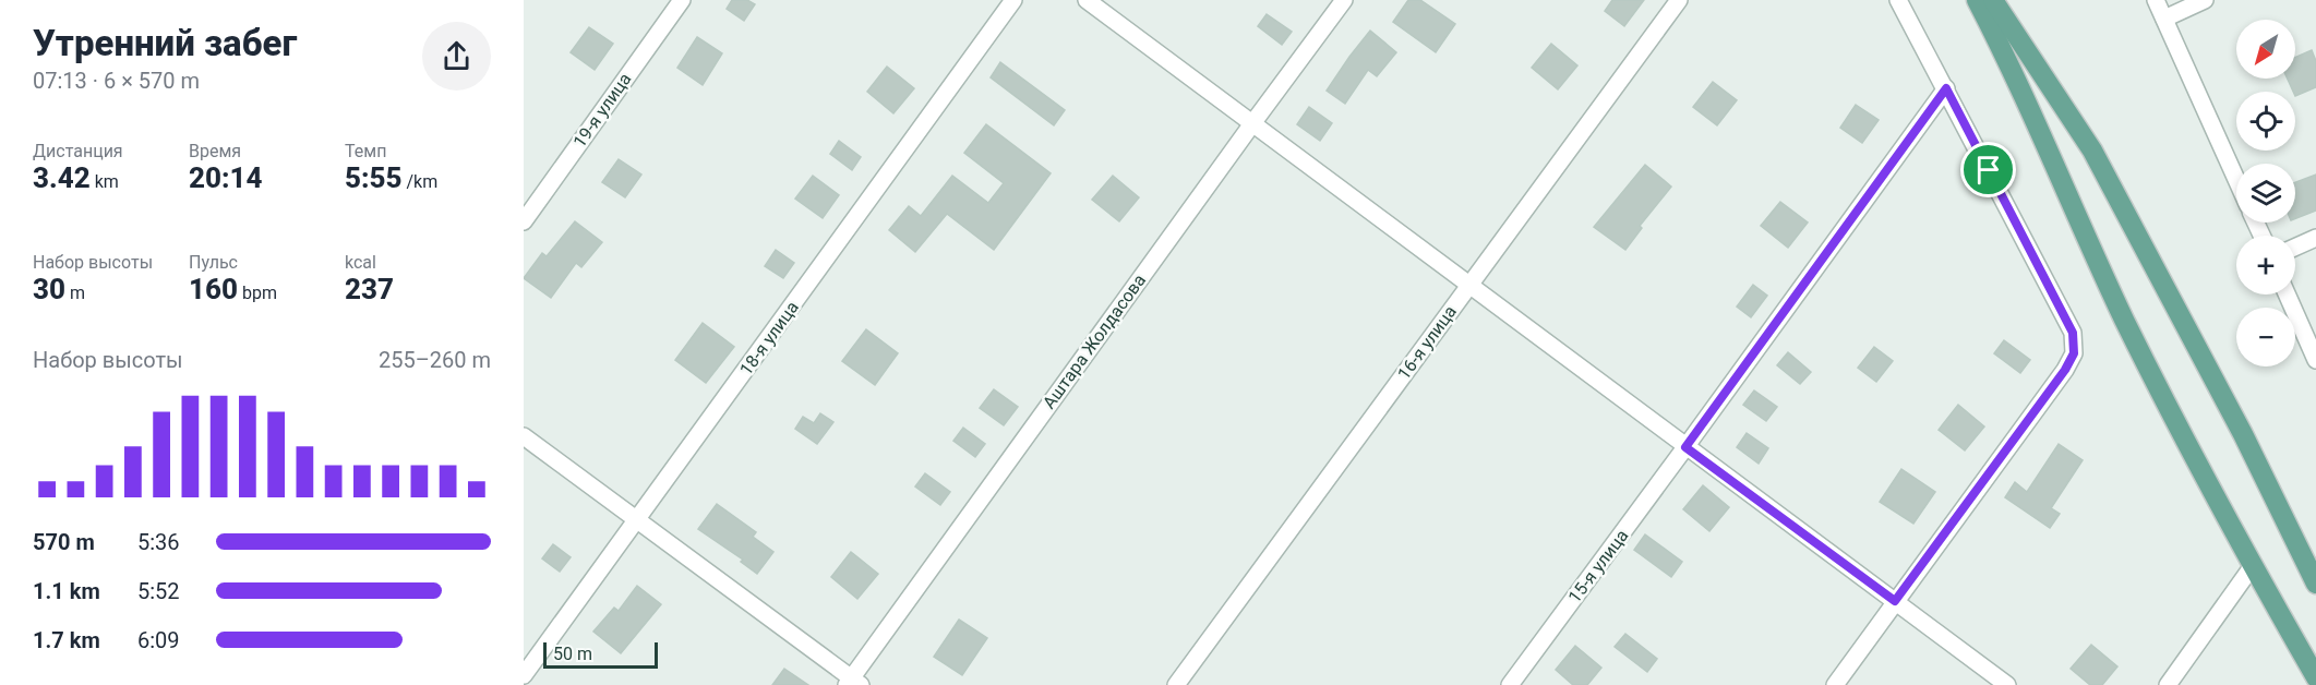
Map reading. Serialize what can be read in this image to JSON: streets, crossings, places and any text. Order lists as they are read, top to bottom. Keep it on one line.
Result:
{"streets":{"street":["19-я улица","18-я улица","Аштара Жолдасова","16-я улица","15-я улица"]},"scale_bar":"50 m","north":"bottom left","page":{"heading":["Утренний забег","07:13 · 6 × 570 m"],"map_buttons":["+","−"],"stats":[["Дистанция","3.42 km"],["Время","20:14"],["Темп","5:55 /km"],["Набор высоты","30 m"],["Пульс","160 bpm"],["kcal","237"]],"chart":["Набор высоты","255–260 m"],"list":[{"name":"570 m","note":"5:36"},{"name":"1.1 km","note":"5:52"},{"name":"1.7 km","note":"6:09"}],"scale":"50 m"}}
